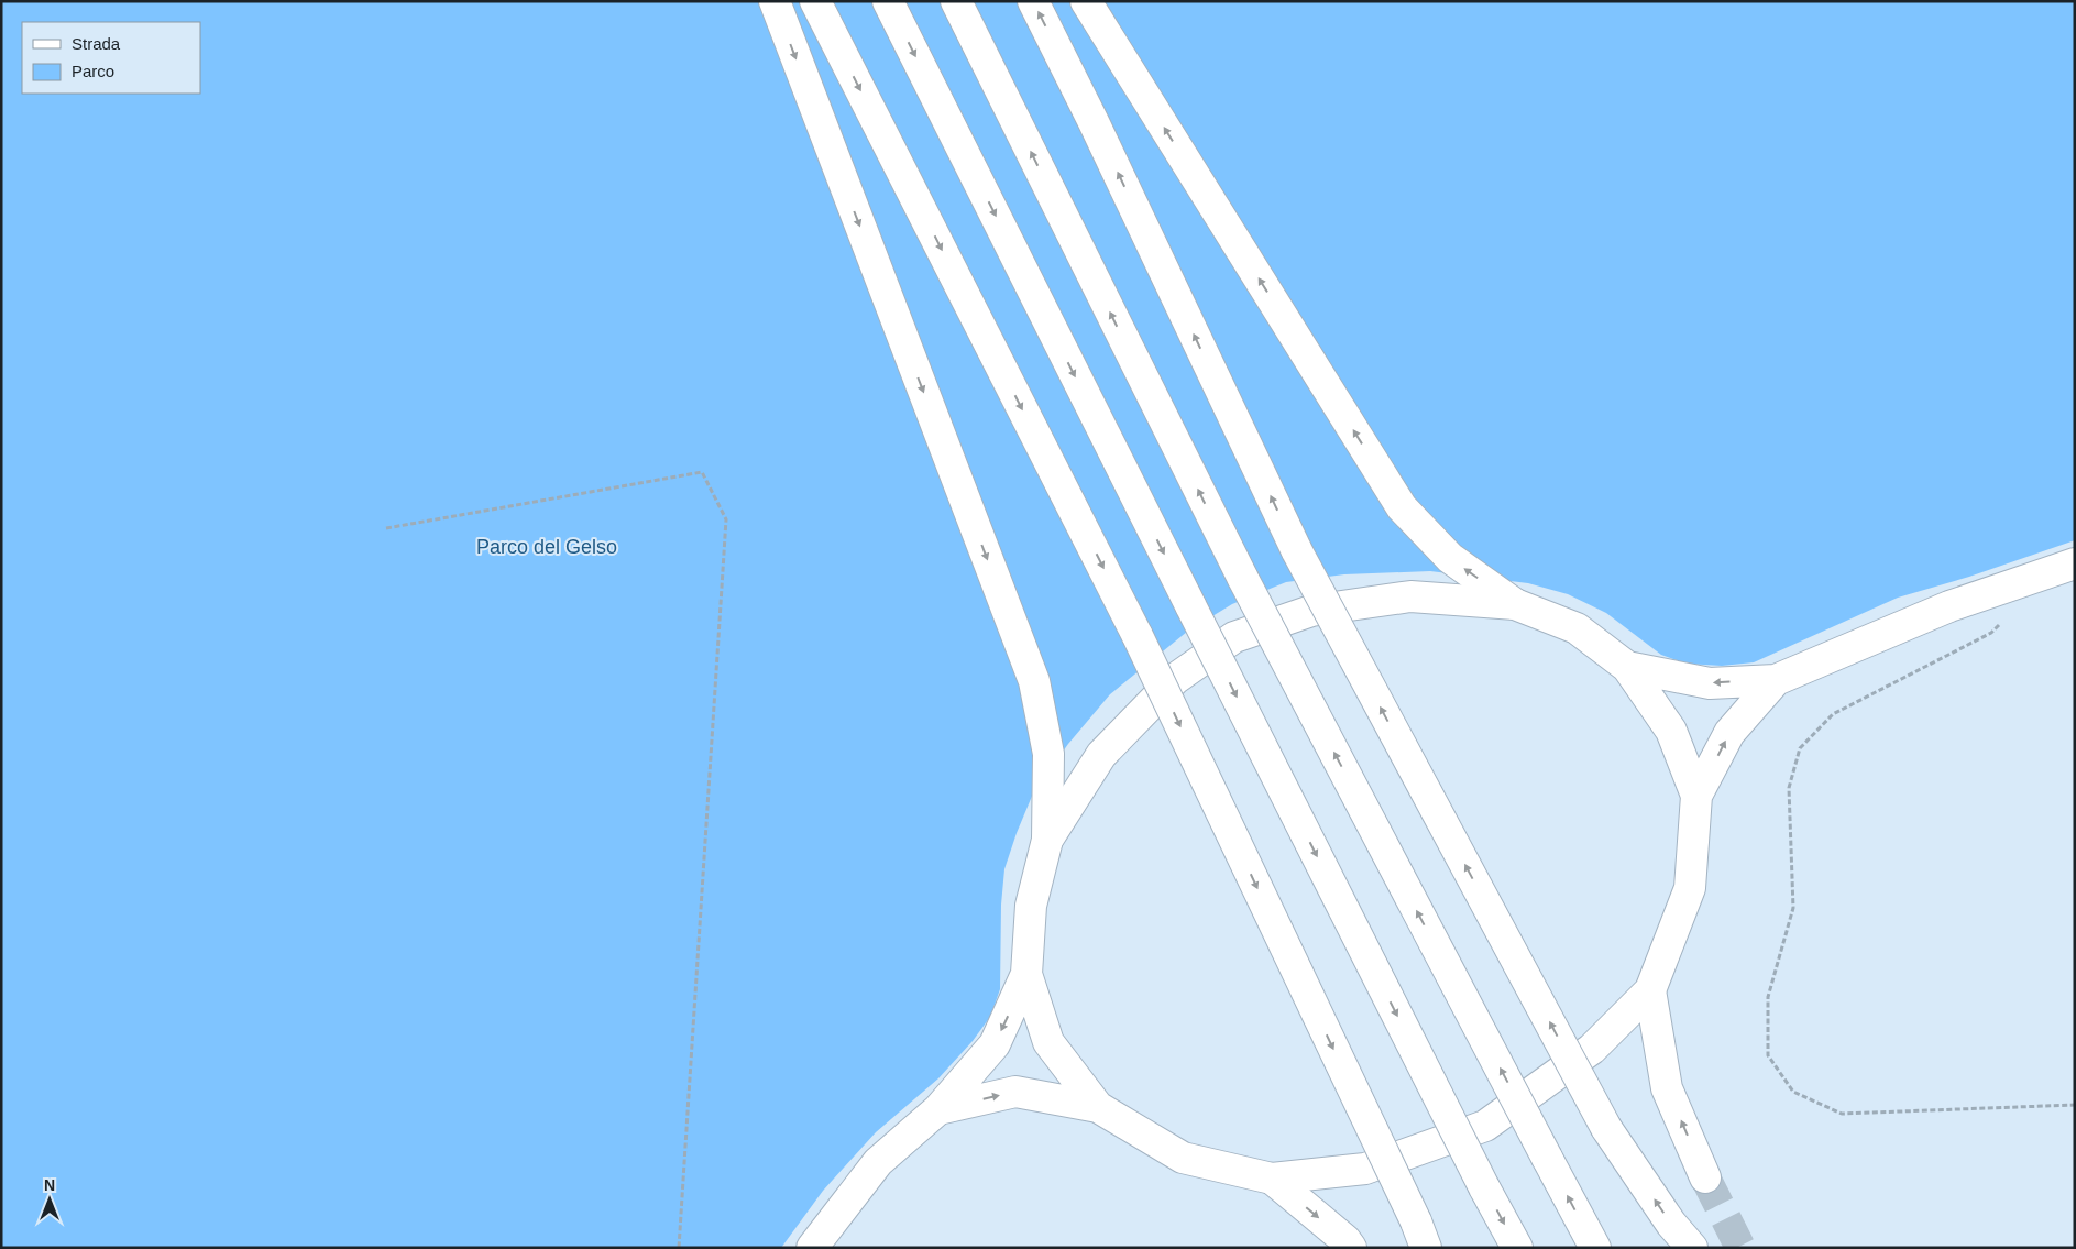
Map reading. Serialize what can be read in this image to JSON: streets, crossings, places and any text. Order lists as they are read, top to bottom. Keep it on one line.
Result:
{"parks":["Parco del Gelso"],"legend":["Strada","Parco"],"north":"top"}
